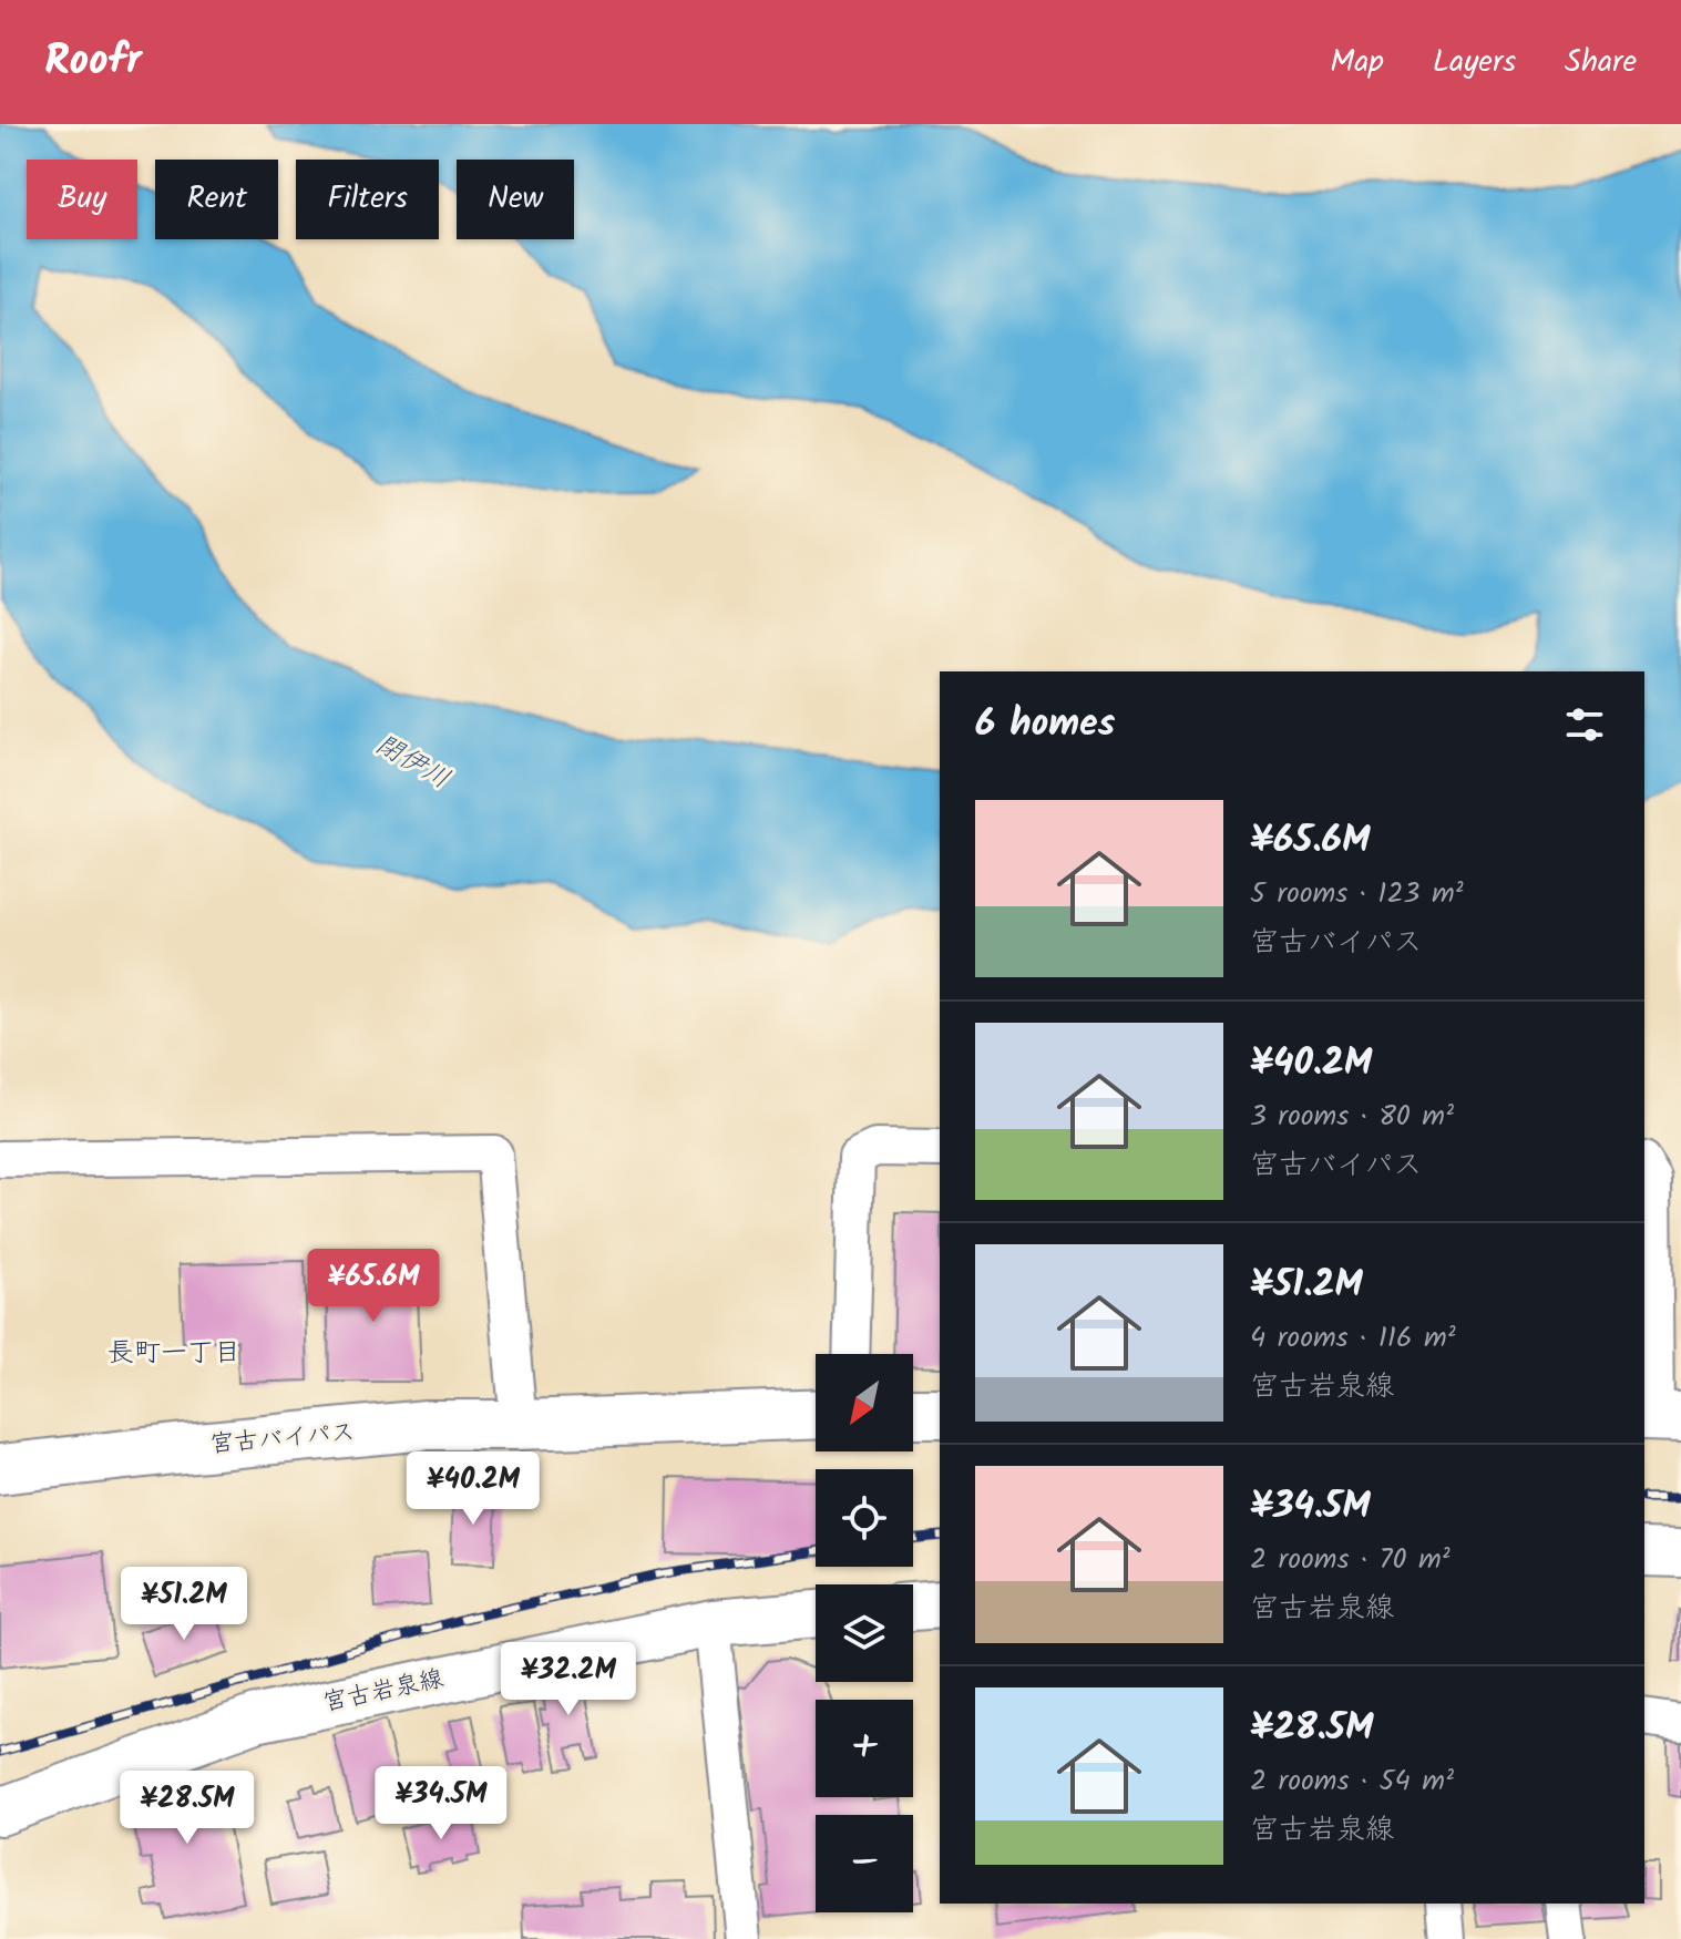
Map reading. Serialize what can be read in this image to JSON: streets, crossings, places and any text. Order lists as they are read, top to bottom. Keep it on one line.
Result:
{"streets":{"highway":["宮古バイパス"],"main road":["宮古岩泉線"]},"districts":["長町一丁目"],"water":["閉伊川"],"north":"bottom left","page":{"header":"Roofr","nav":["Map","Layers","Share"],"chip":["Buy","Rent","Filters","New"],"heading":"6 homes","list":[{"name":"¥65.6M","note":"5 rooms · 123 m² · 宮古バイパス"},{"name":"¥40.2M","note":"3 rooms · 80 m² · 宮古バイパス"},{"name":"¥51.2M","note":"4 rooms · 116 m² · 宮古岩泉線"},{"name":"¥34.5M","note":"2 rooms · 70 m² · 宮古岩泉線"},{"name":"¥28.5M","note":"2 rooms · 54 m² · 宮古岩泉線"}],"price":["¥65.6M","¥40.2M","¥51.2M","¥32.2M","¥34.5M","¥28.5M"],"map_buttons":["+","−"]}}
